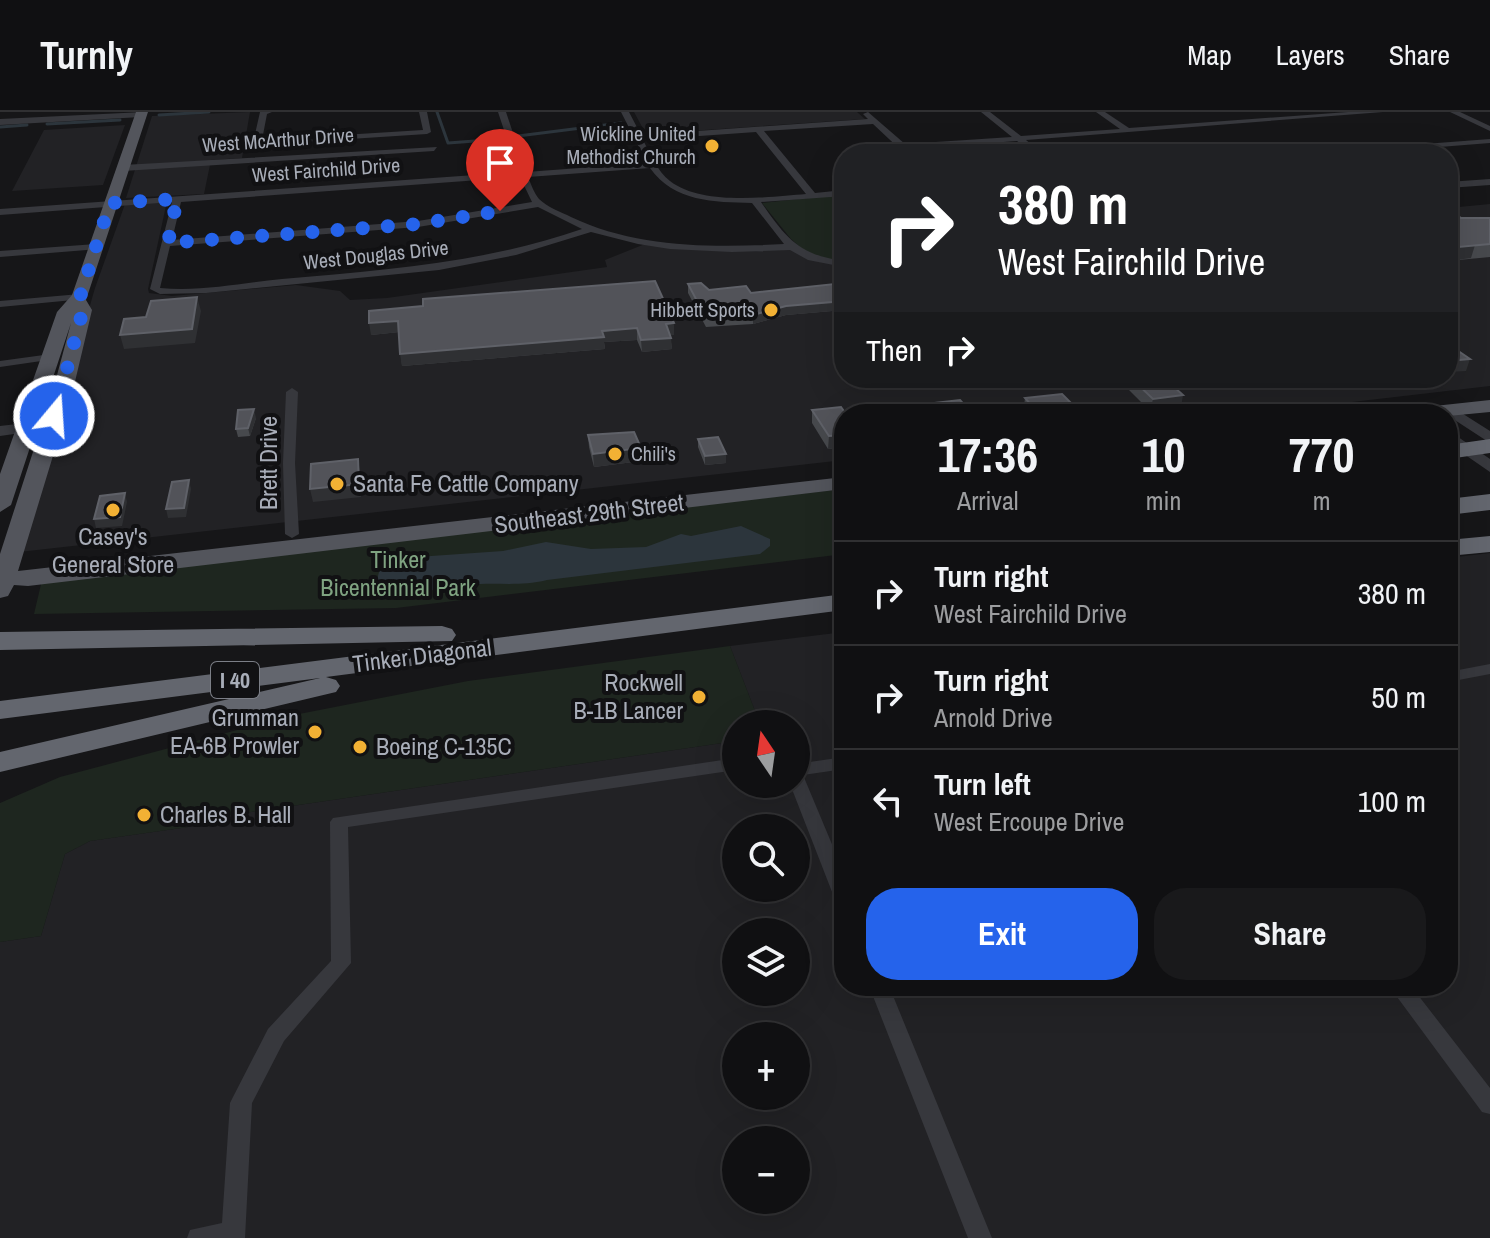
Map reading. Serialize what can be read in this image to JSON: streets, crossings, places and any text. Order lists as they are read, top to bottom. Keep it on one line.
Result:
{"streets":{"highway":["Tinker Diagonal","I 40"],"main road":["Southeast 29th Street"],"street":["West McArthur Drive","West Fairchild Drive","West Douglas Drive","Brett Drive"]},"crossings":[["Brett Drive","Southeast 29th Street"]],"parks":["Tinker Bicentennial Park"],"places":["Wickline United Methodist Church","Hibbett Sports","Chili's","Santa Fe Cattle Company","Casey's General Store","Rockwell B-1B Lancer","Grumman EA-6B Prowler","Boeing C-135C","Charles B. Hall"],"north":"top","page":{"header":"Turnly","nav":["Map","Layers","Share"],"turn":["380 m","West Fairchild Drive"],"then":"Then","eta":["17:36","Arrival","10","min","770","m"],"list":[{"name":"Turn right","note":"West Fairchild Drive","value":"380 m"},{"name":"Turn right","note":"Arnold Drive","value":"50 m"},{"name":"Turn left","note":"West Ercoupe Drive","value":"100 m"}],"map_buttons":["+","−"],"buttons":["Exit","Share"]}}
